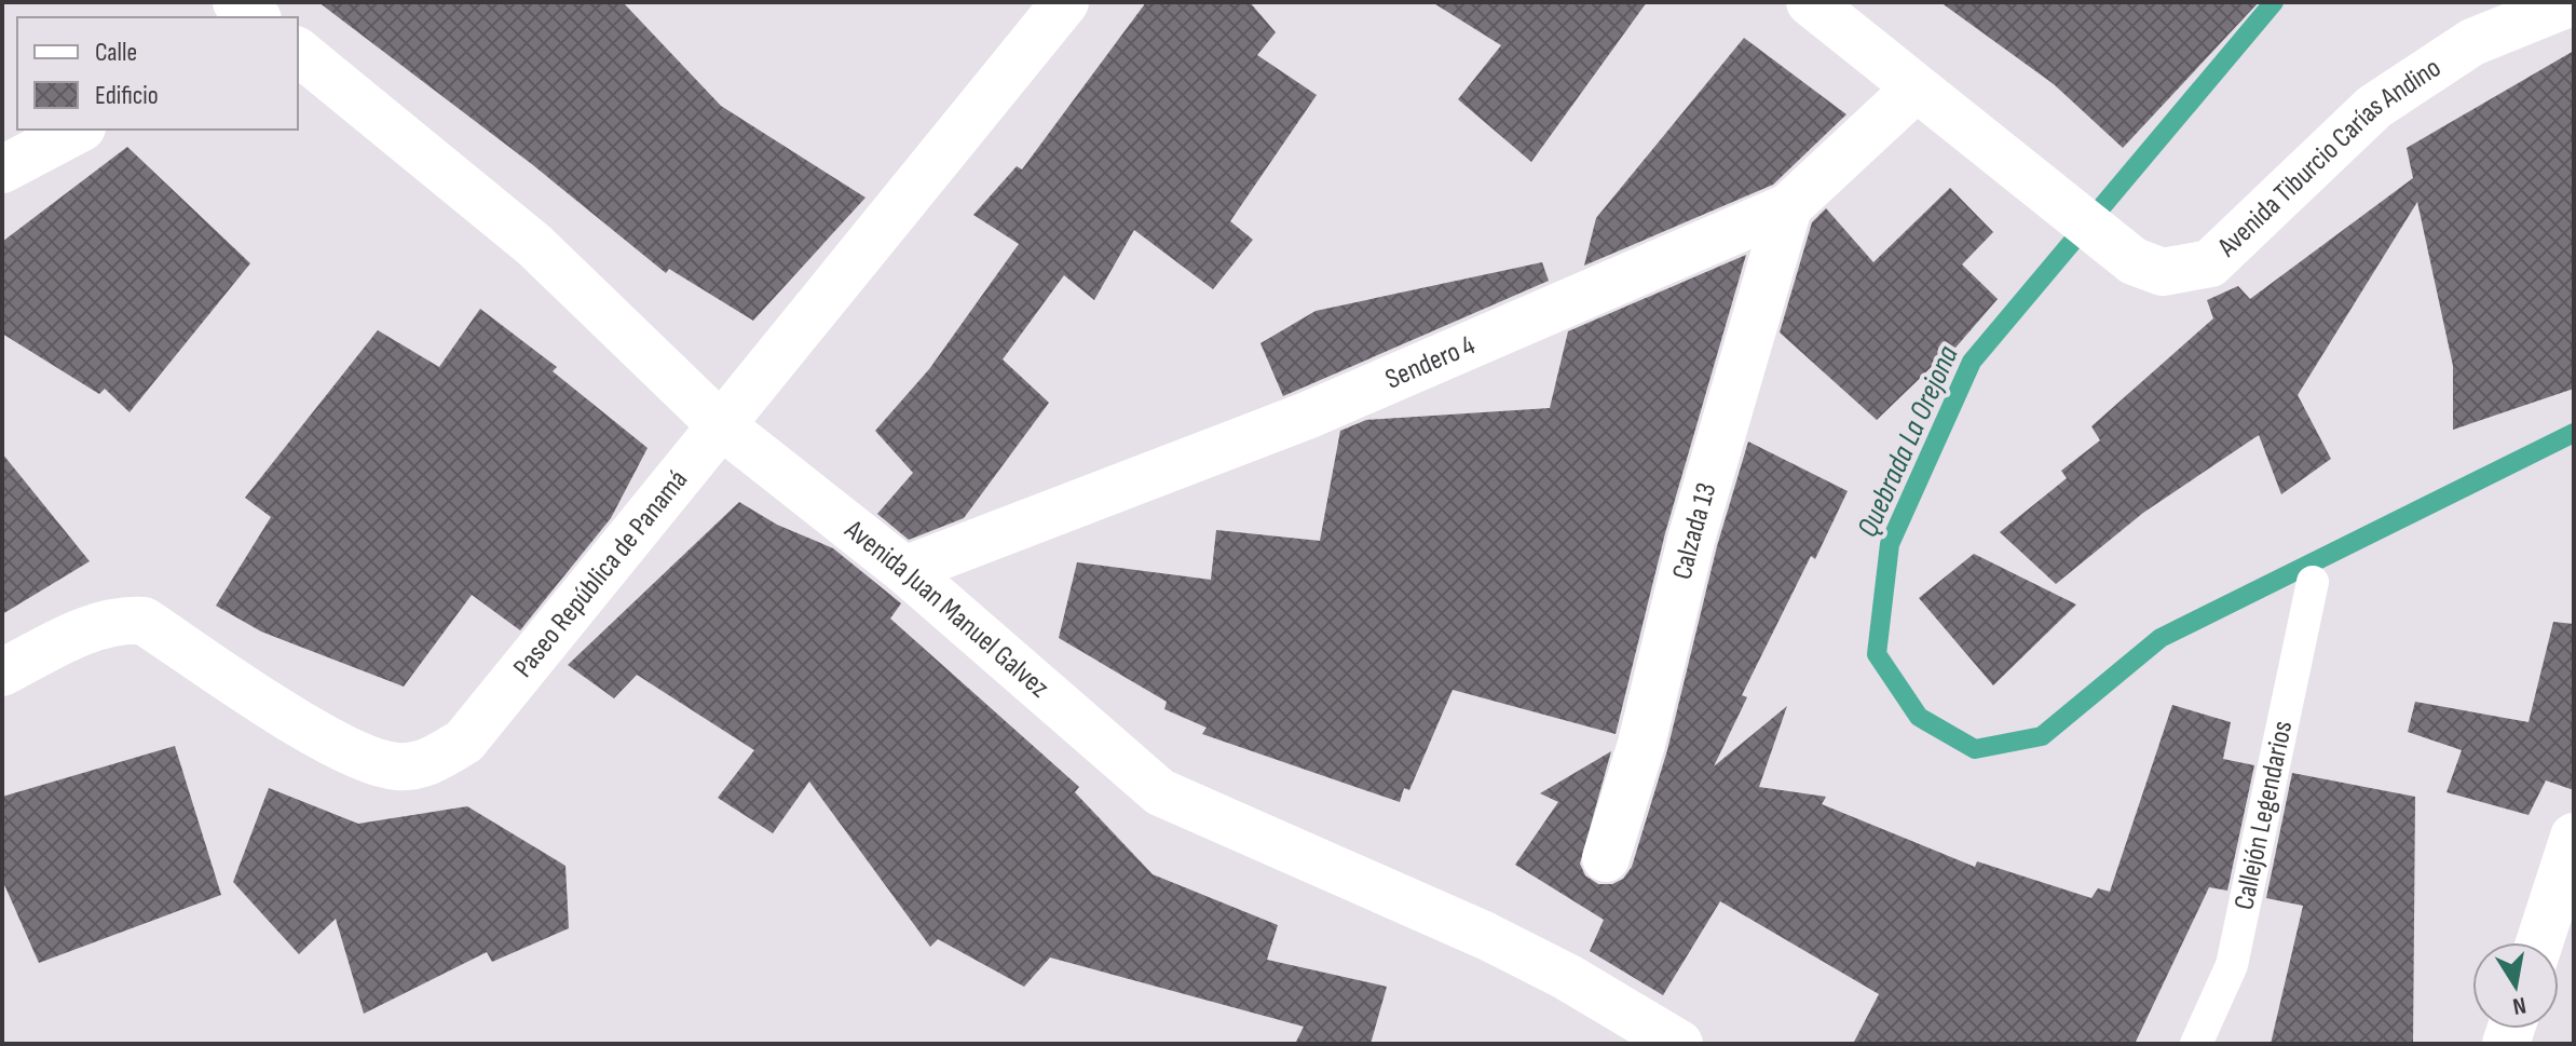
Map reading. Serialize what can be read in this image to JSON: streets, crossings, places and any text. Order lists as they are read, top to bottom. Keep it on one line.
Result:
{"streets":{"street":["Avenida Tiburcio Carías Andino","Sendero 4","Calzada 13","Paseo República de Panamá","Avenida Juan Manuel Galvez"],"lane":["Callejón Legendarios"]},"crossings":[["Avenida Tiburcio Carías Andino","Sendero 4"],["Sendero 4","Calzada 13"],["Sendero 4","Avenida Juan Manuel Galvez"],["Paseo República de Panamá","Avenida Juan Manuel Galvez"]],"water":["Quebrada La Orejona"],"legend":["Calle","Edificio"],"north":"bottom"}
